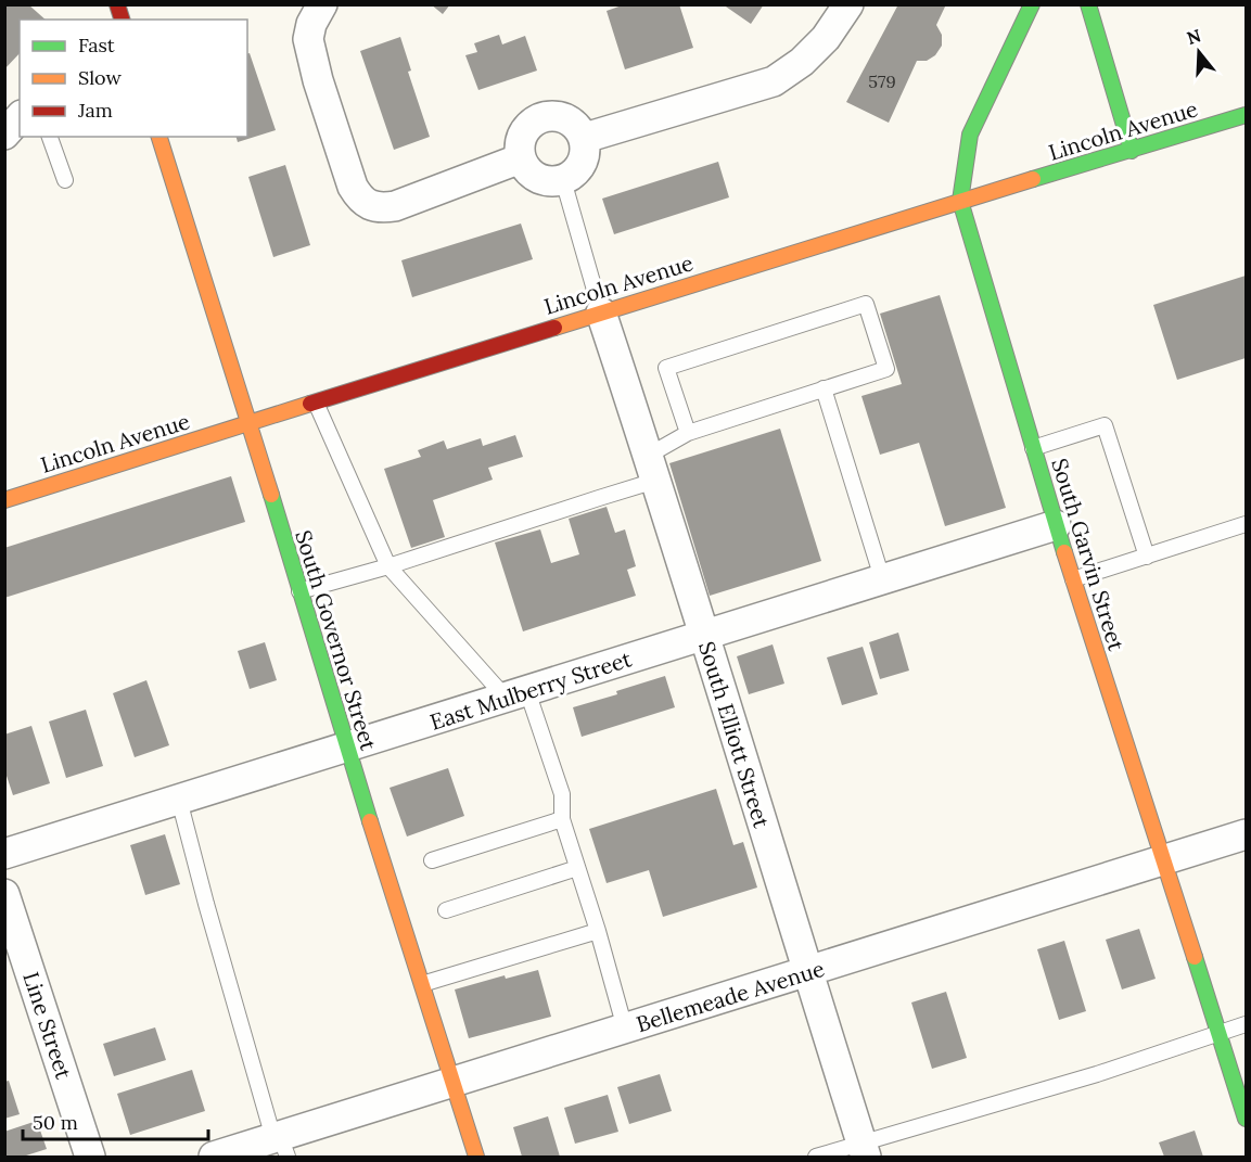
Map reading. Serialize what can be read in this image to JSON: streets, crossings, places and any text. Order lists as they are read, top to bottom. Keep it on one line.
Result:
{"streets":{"street":["Lincoln Avenue","South Garvin Street","South Governor Street","East Mulberry Street","South Elliott Street","Bellemeade Avenue","Line Street"]},"crossings":[["Lincoln Avenue","South Garvin Street"],["Lincoln Avenue","South Governor Street"],["Lincoln Avenue","South Elliott Street"],["South Garvin Street","East Mulberry Street"],["South Garvin Street","Bellemeade Avenue"],["South Governor Street","East Mulberry Street"],["South Governor Street","Bellemeade Avenue"],["East Mulberry Street","South Elliott Street"],["South Elliott Street","Bellemeade Avenue"]],"house_numbers":["579"],"legend":["Fast","Slow","Jam"],"scale_bar":"50 m","north":"top"}
